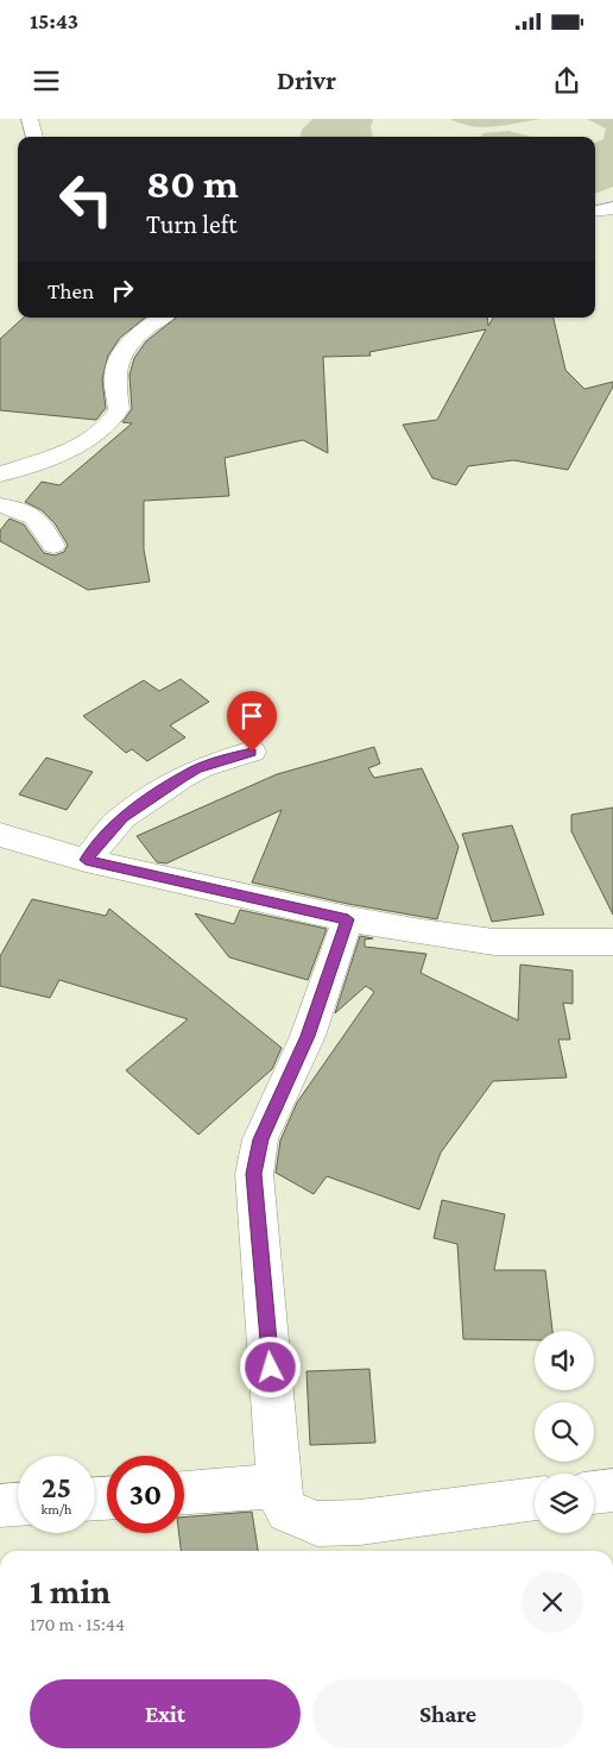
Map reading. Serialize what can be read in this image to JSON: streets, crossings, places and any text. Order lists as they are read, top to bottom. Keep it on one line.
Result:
{"page":{"status":"15:43","header":"Drivr","turn":["80 m","Turn left"],"then":"Then","speed":"25 km/h","limit":"30","heading":["1 min","170 m · 15:44"],"buttons":["Exit","Share"]}}
